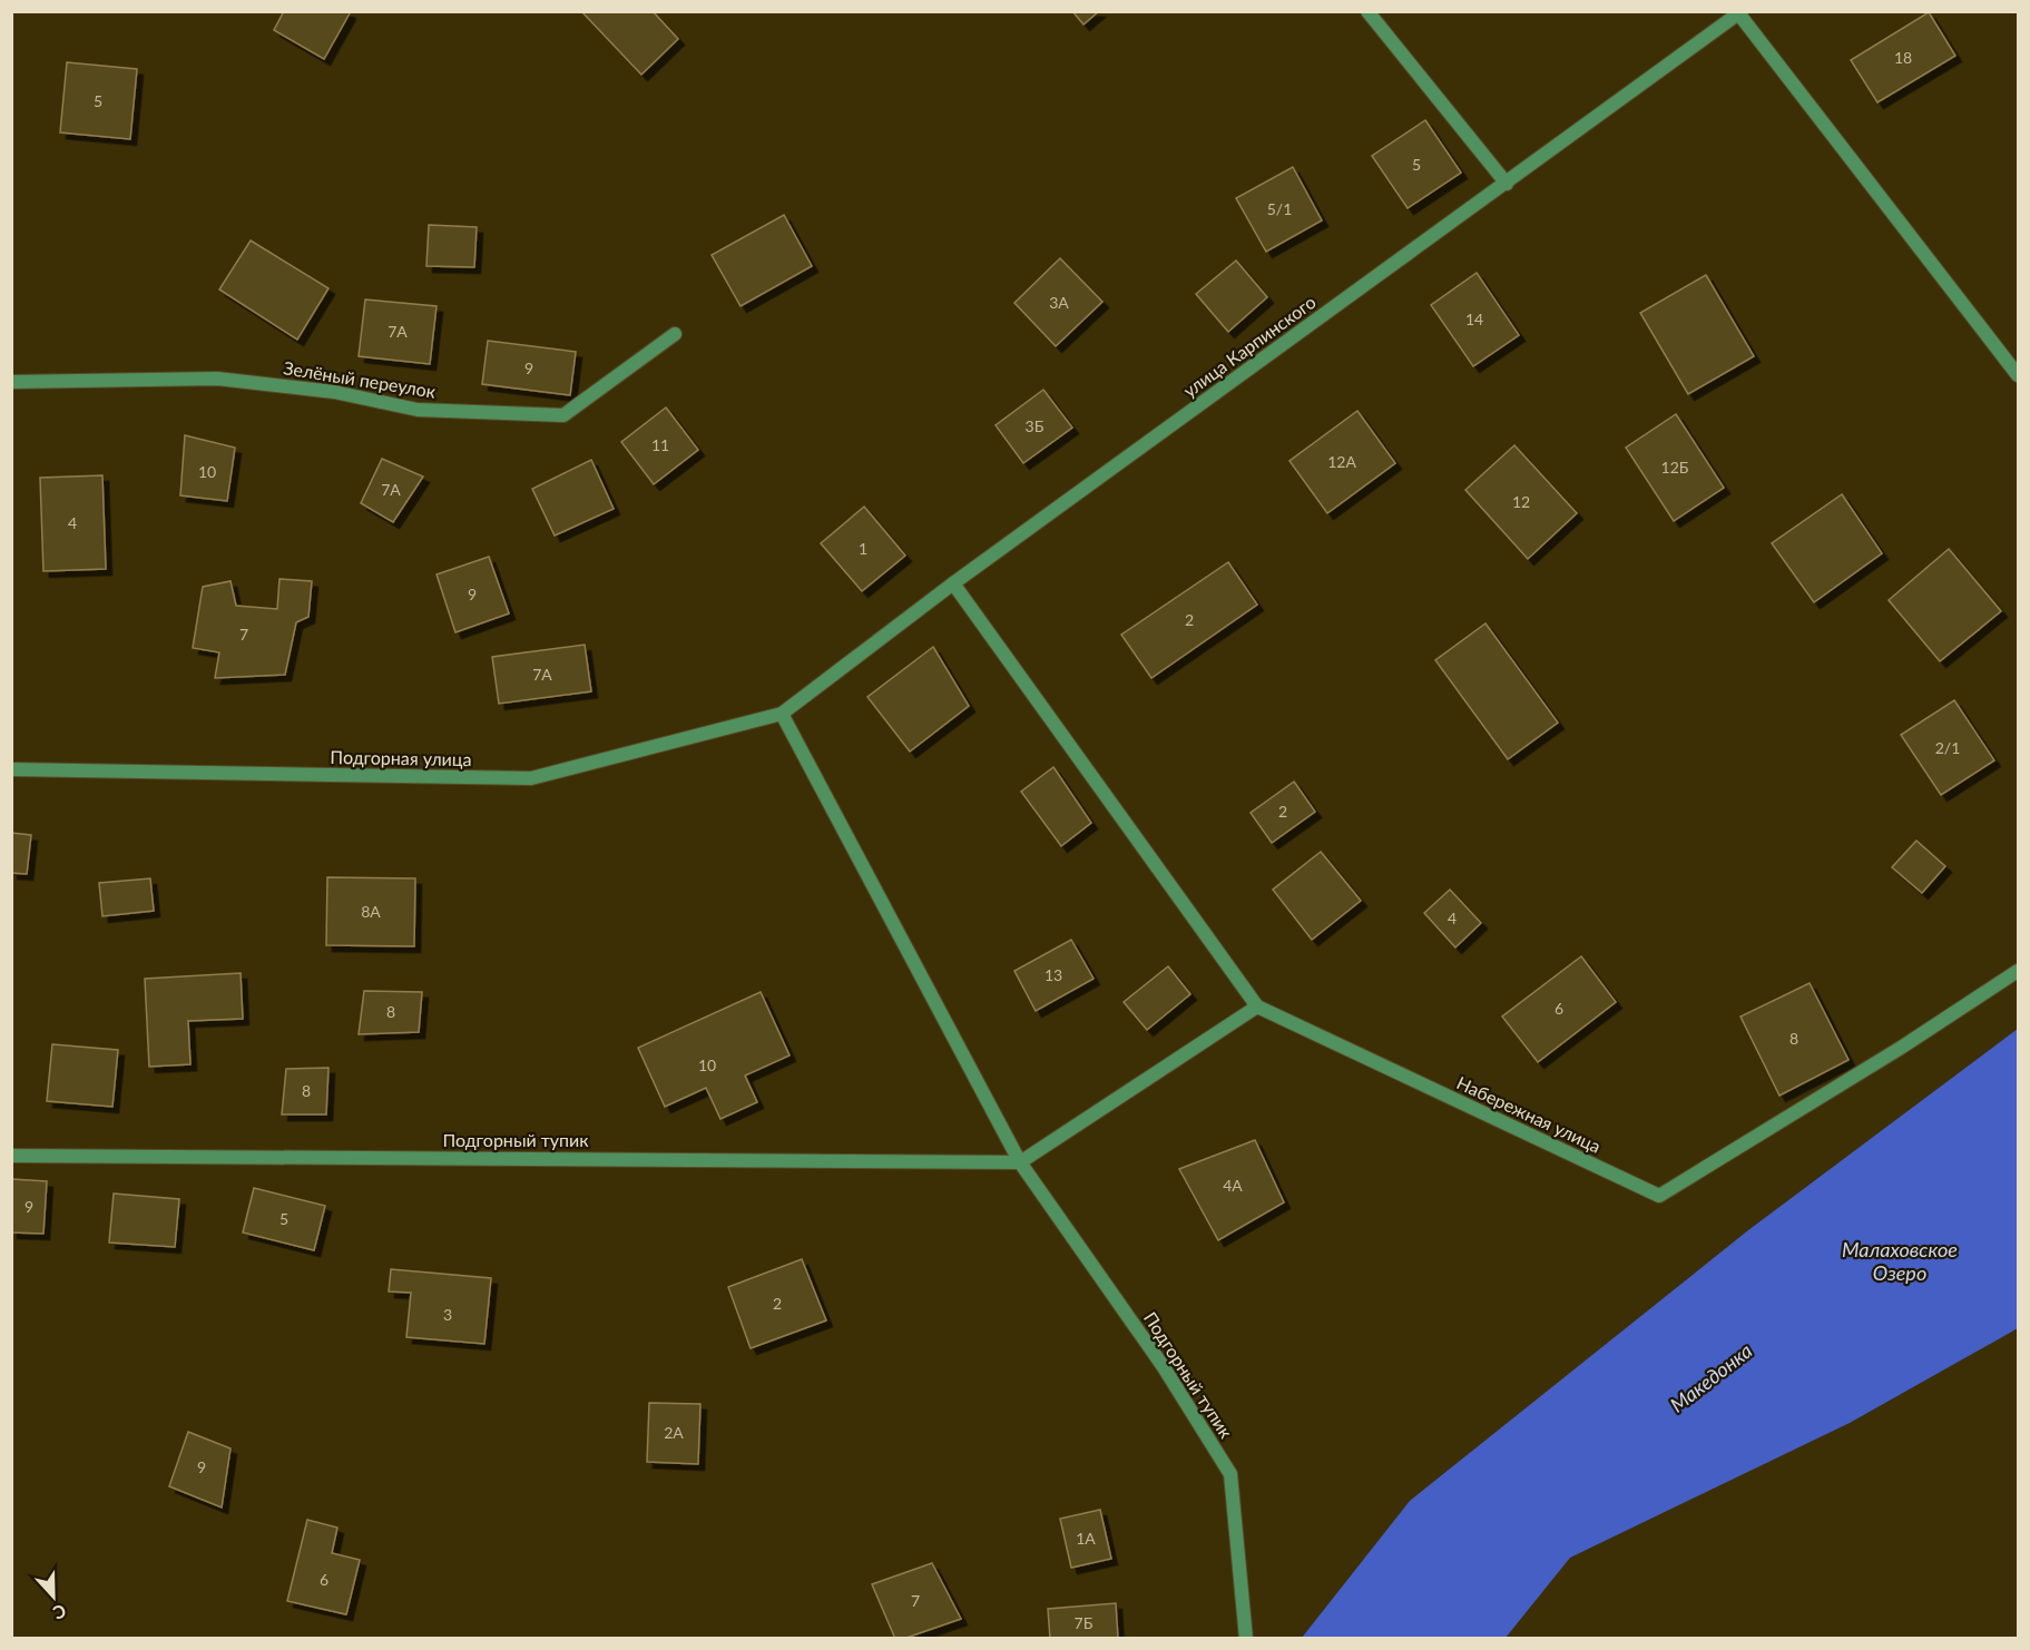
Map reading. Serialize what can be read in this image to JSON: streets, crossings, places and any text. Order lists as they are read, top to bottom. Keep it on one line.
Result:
{"streets":{"street":["улица Карпинского","Зелёный переулок","Подгорная улица","Набережная улица","Подгорный тупик"]},"crossings":[["улица Карпинского","Подгорная улица"],["улица Карпинского","Подгорный тупик"],["Подгорная улица","Подгорный тупик"]],"water":["Малаховское Озеро","Македонка"],"house_numbers":["18","5","5","5/1","3А","14","7А","9","3Б","11","12А","12Б","10","7А","12","4","1","9","2","7","7А","2/1","2","8А","4","13","6","8","8","10","8","4А","9","5","2","3","2А","9","1А","6","7","7Б"],"north":"bottom"}
